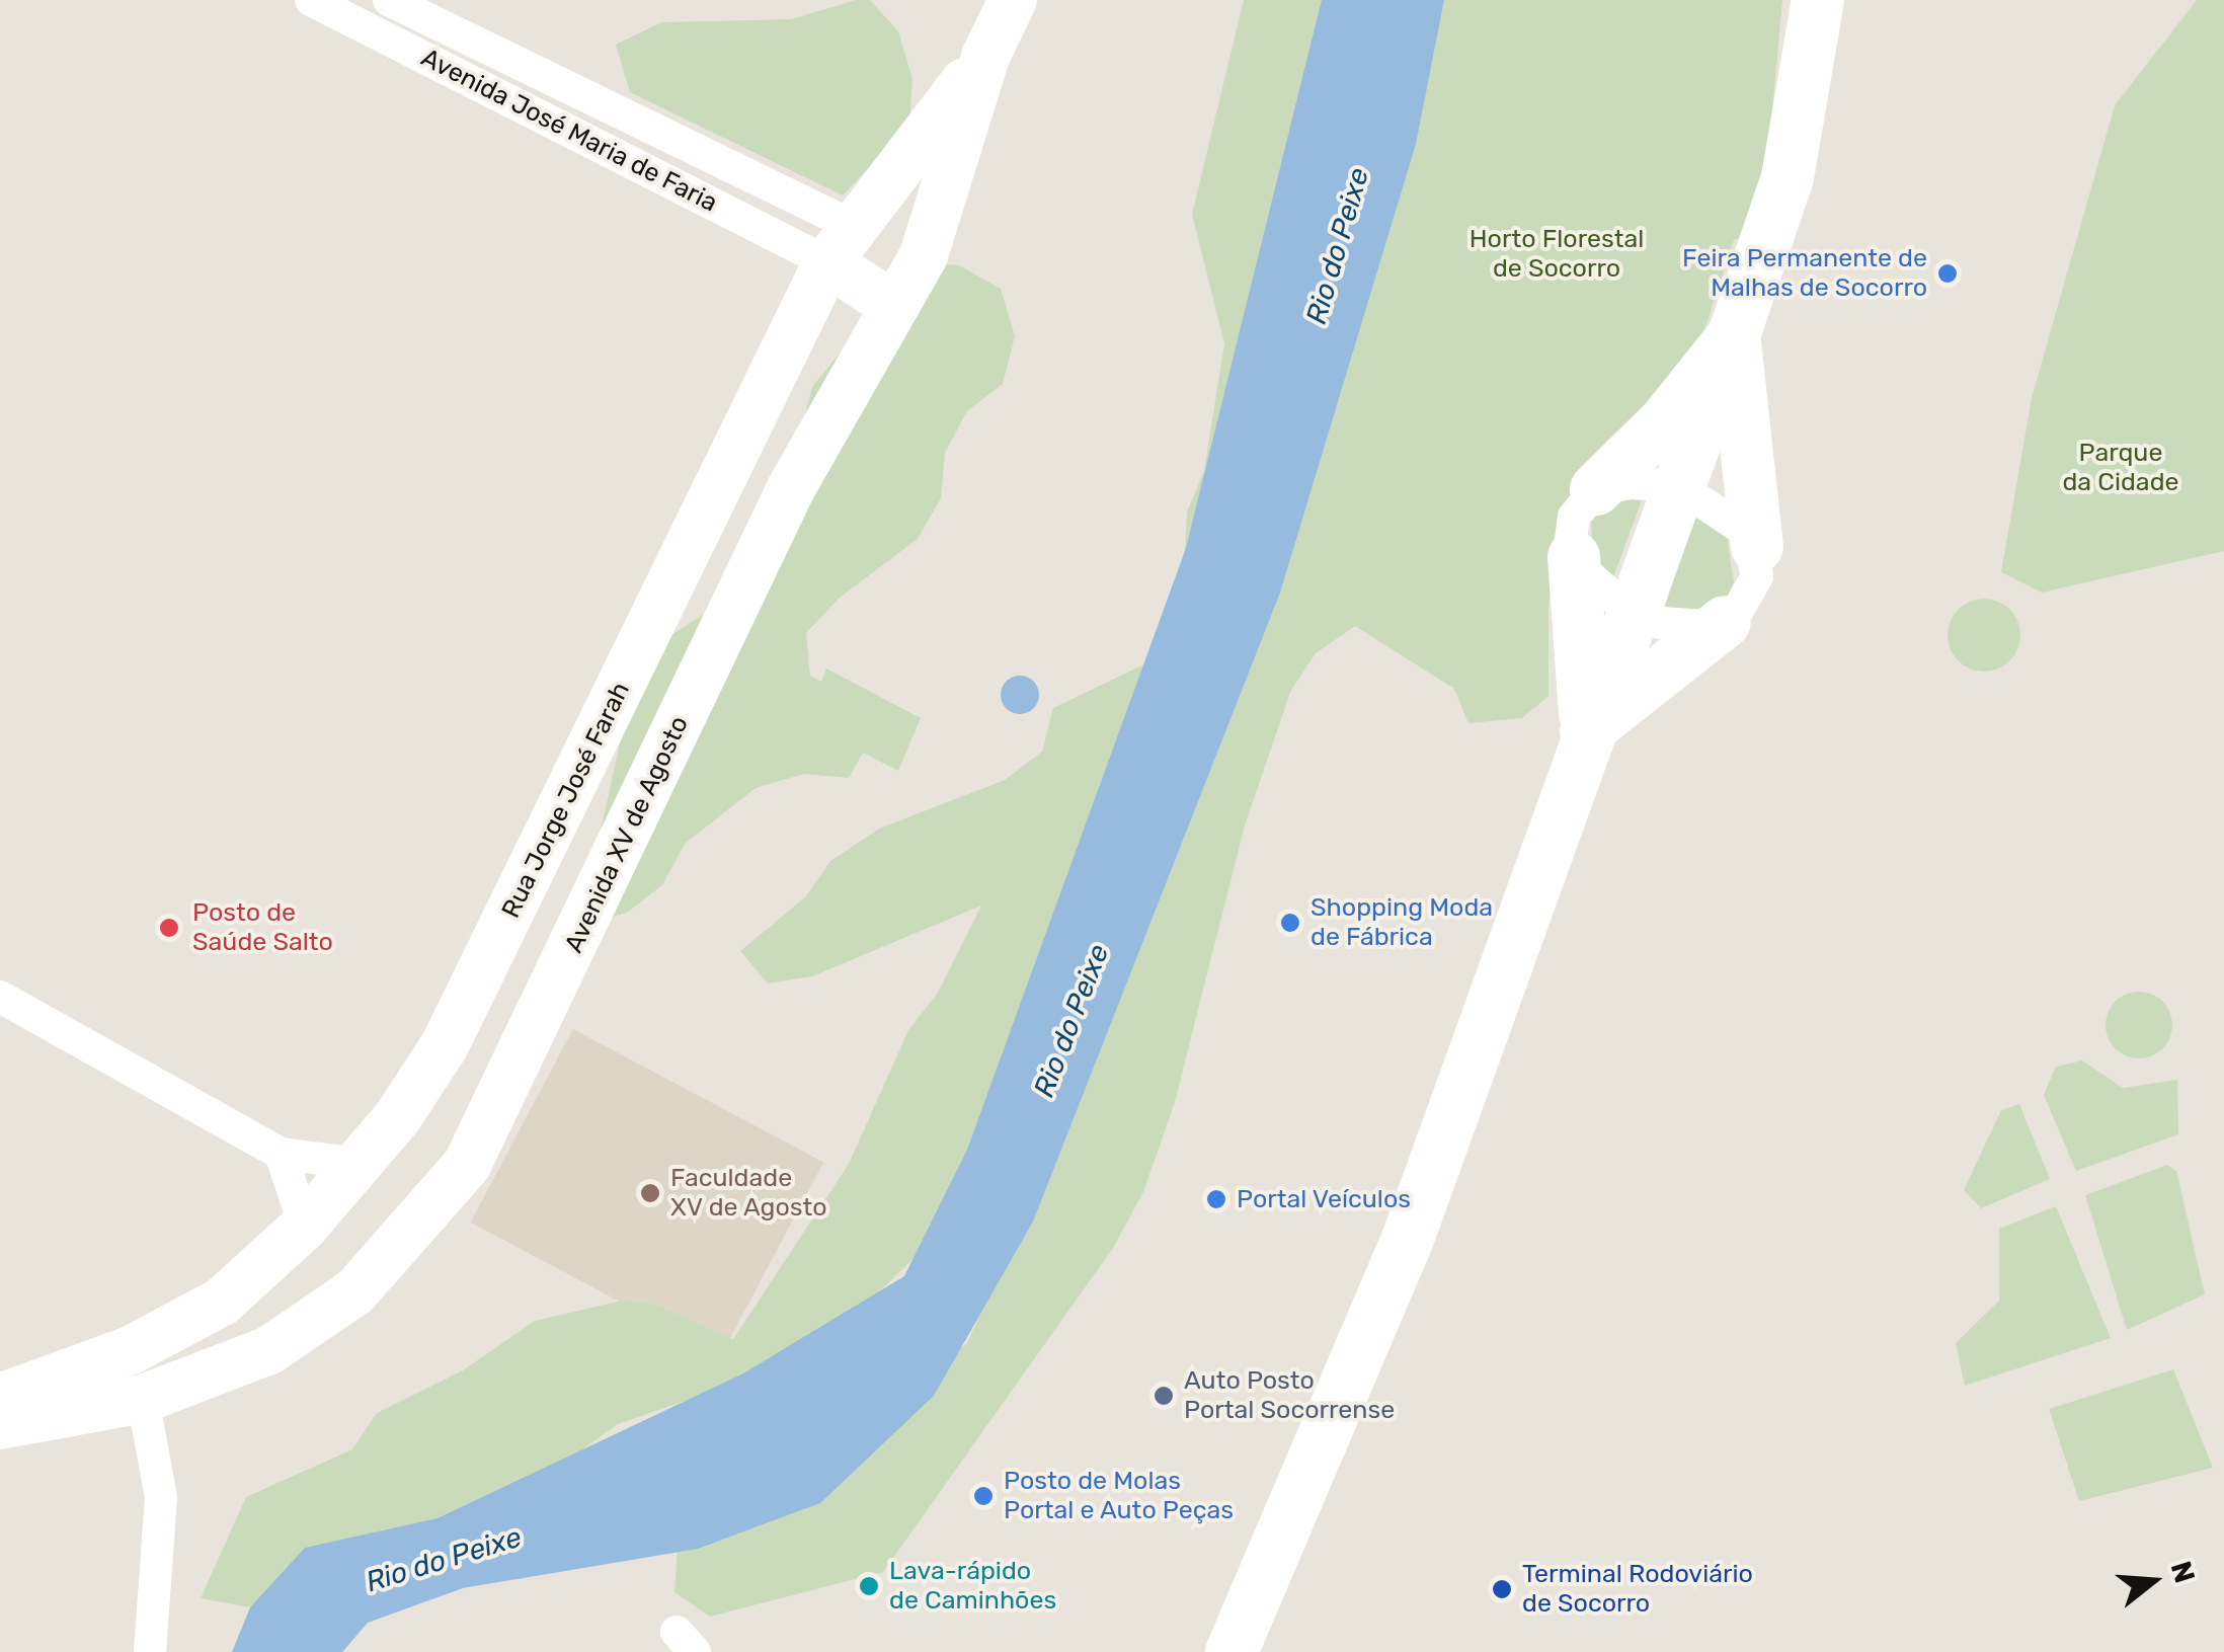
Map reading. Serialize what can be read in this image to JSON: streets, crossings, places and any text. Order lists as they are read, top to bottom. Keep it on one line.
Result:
{"streets":{"street":["Avenida José Maria de Faria","Rua Jorge José Farah","Avenida XV de Agosto"]},"crossings":[["Avenida José Maria de Faria","Rua Jorge José Farah"],["Rua Jorge José Farah","Avenida XV de Agosto"]],"water":["Rio do Peixe"],"parks":["Horto Florestal de Socorro","Parque da Cidade"],"places":["Feira Permanente de Malhas de Socorro","Shopping Moda de Fábrica","Posto de Saúde Salto","Faculdade XV de Agosto","Portal Veículos","Auto Posto Portal Socorrense","Posto de Molas Portal e Auto Peças","Lava-rápido de Caminhões","Terminal Rodoviário de Socorro"],"north":"right"}
